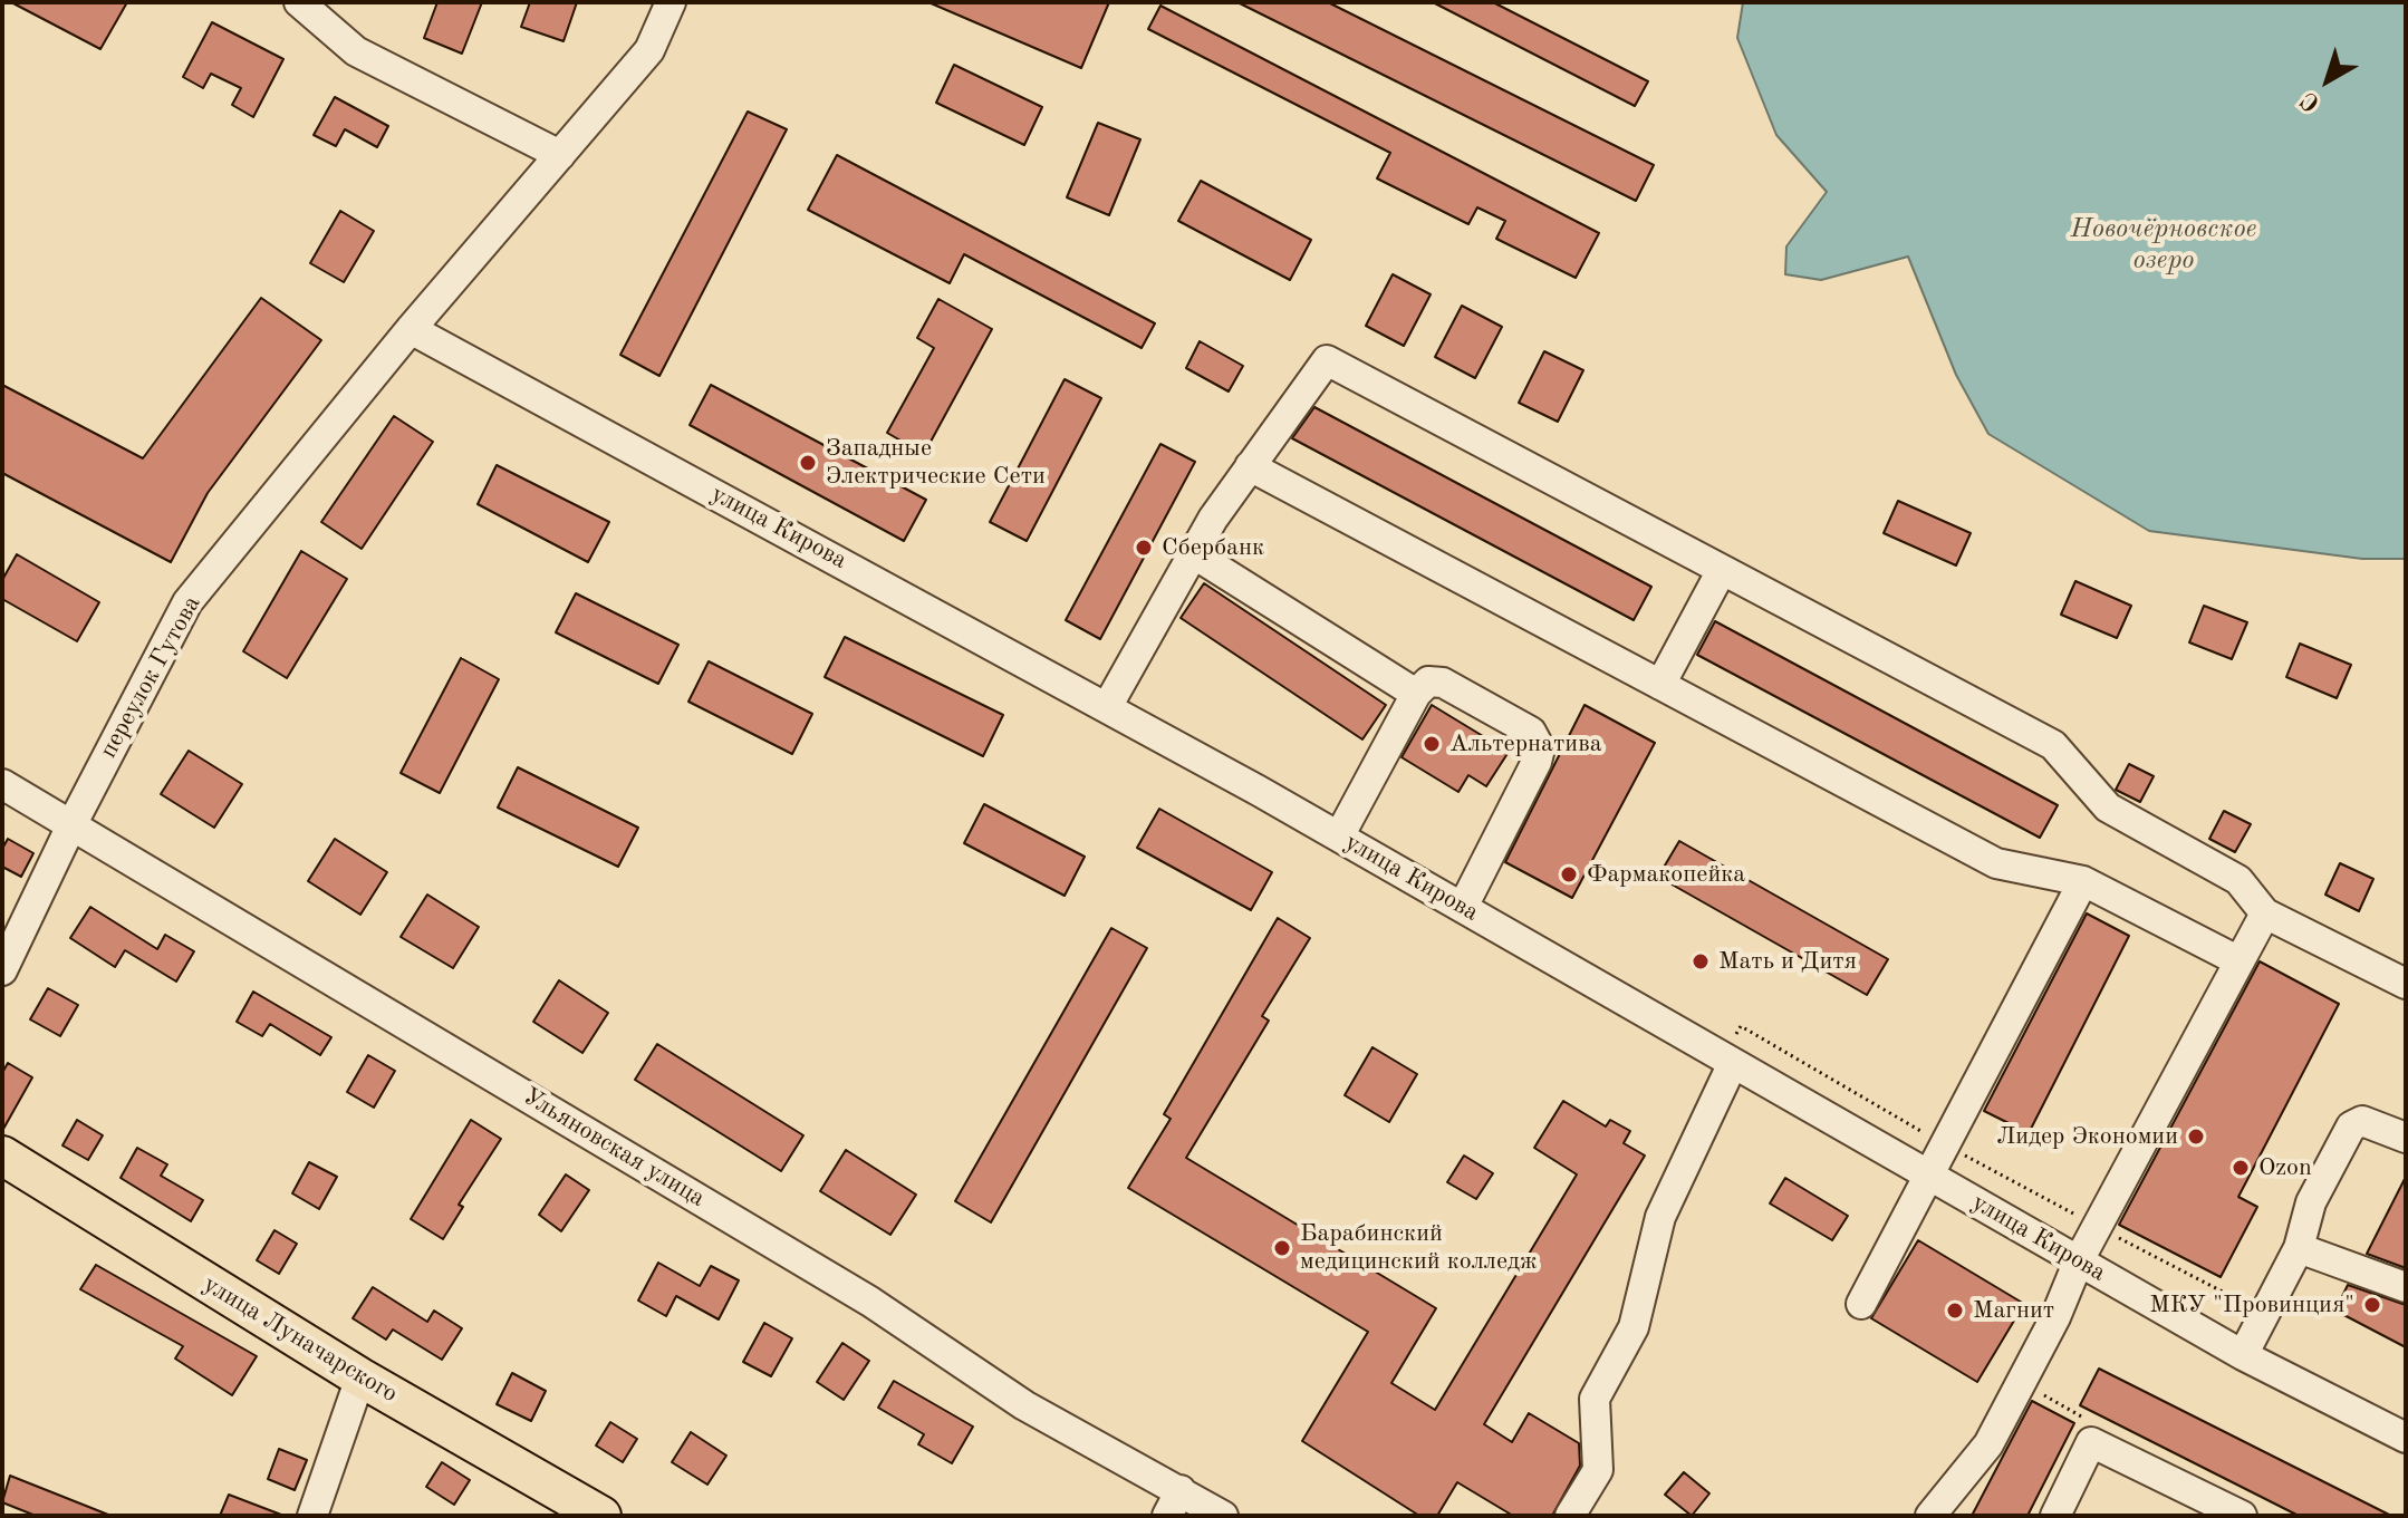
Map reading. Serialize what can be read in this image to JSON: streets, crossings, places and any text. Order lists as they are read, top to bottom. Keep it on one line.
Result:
{"streets":{"main road":["улица Луначарского"],"street":["улица Кирова","переулок Гутова","Ульяновская улица"]},"crossings":[["улица Кирова","переулок Гутова"],["переулок Гутова","Ульяновская улица"]],"water":["Новочёрновское озеро"],"places":["Западные Электрические Сети","Сбербанк","Альтернатива","Фармакопейка","Мать и Дитя","Лидер Экономии","Ozon","Барабинский медицинский колледж","МКУ \"Провинция\"","Магнит"],"north":"bottom left"}
